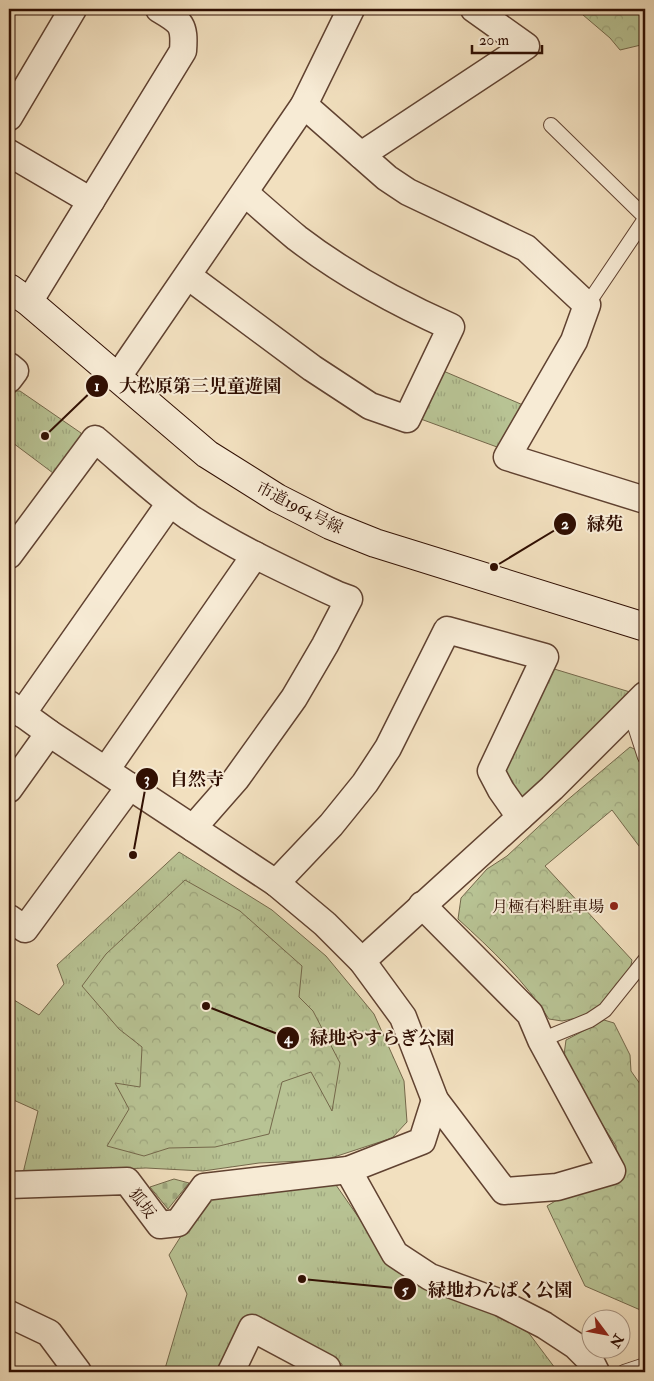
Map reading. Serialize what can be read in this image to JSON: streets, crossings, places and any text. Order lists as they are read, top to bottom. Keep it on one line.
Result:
{"streets":{"street":["市道1964号線","狐坂"]},"places":["大松原第三児童遊園","緑苑","自然寺","月極有料駐車場","緑地やすらぎ公園","緑地わんぱく公園"],"scale_bar":"20 m","north":"bottom right"}
